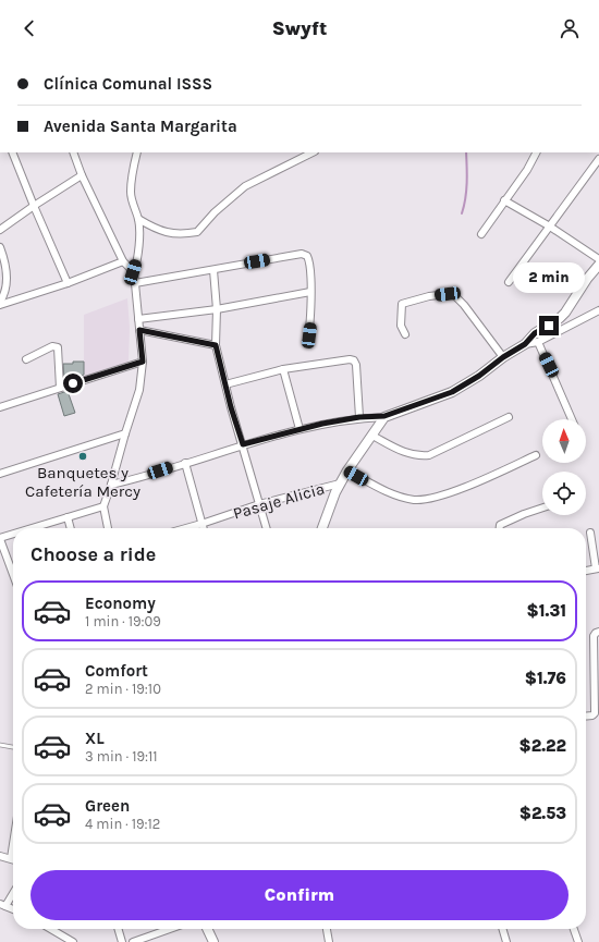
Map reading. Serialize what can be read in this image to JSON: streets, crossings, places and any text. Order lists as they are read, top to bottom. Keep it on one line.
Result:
{"streets":{"street":["Pasaje Alicia"]},"places":["Banquetes y Cafetería Mercy"],"north":"top","page":{"header":"Swyft","banner":["Clínica Comunal ISSS","Avenida Santa Margarita"],"bubble":"2 min","heading":"Choose a ride","list":[{"name":"Economy","note":"1 min · 19:09","value":"$1.31"},{"name":"Comfort","note":"2 min · 19:10","value":"$1.76"},{"name":"XL","note":"3 min · 19:11","value":"$2.22"},{"name":"Green","note":"4 min · 19:12","value":"$2.53"}],"buttons":"Confirm"}}
